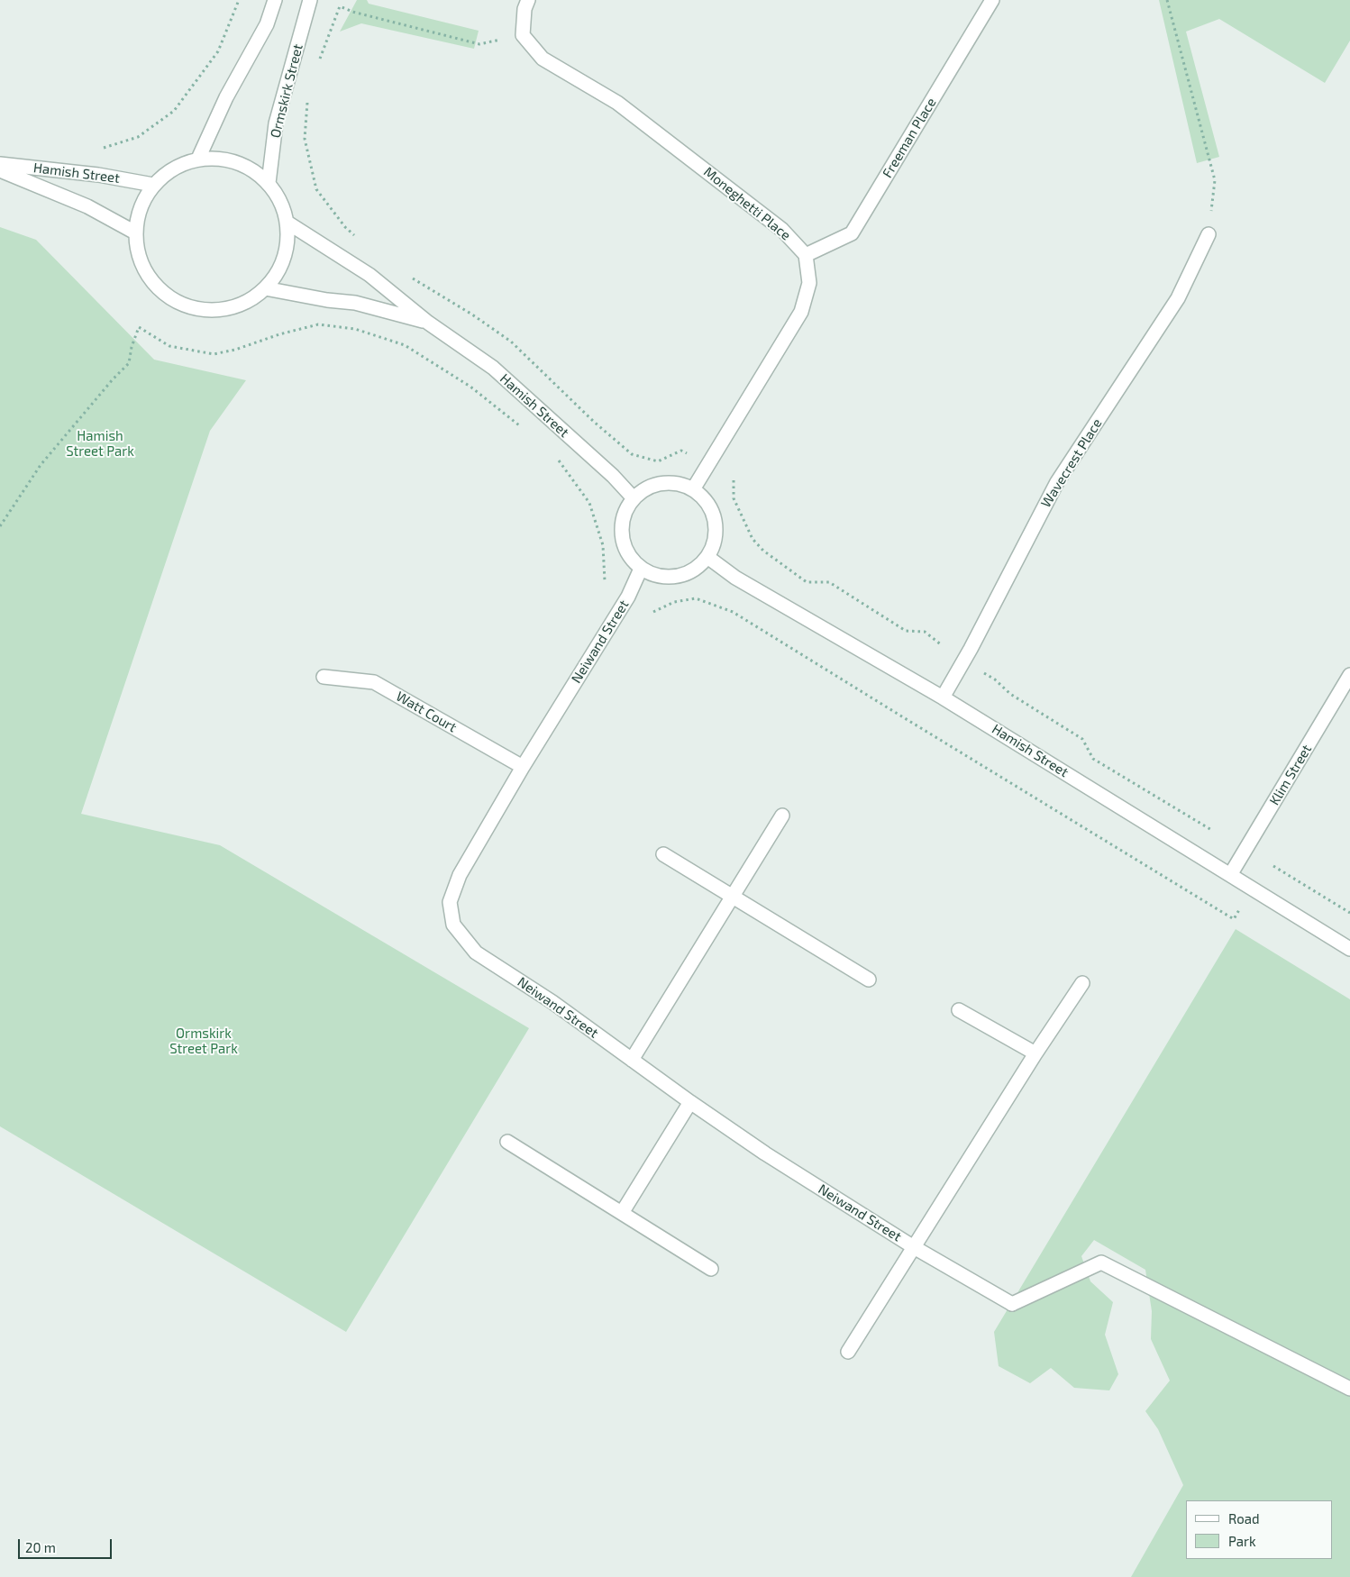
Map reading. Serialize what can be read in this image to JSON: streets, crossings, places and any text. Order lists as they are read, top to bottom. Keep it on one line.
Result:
{"streets":{"street":["Ormskirk Street","Freeman Place","Hamish Street","Moneghetti Place","Wavecrest Place","Neiwand Street","Watt Court","Klim Street"]},"crossings":[["Ormskirk Street","Hamish Street"],["Freeman Place","Moneghetti Place"],["Hamish Street","Wavecrest Place"],["Hamish Street","Neiwand Street"],["Hamish Street","Klim Street"],["Neiwand Street","Watt Court"]],"parks":["Hamish Street Park","Ormskirk Street Park"],"legend":["Road","Park"],"scale_bar":"20 m"}
